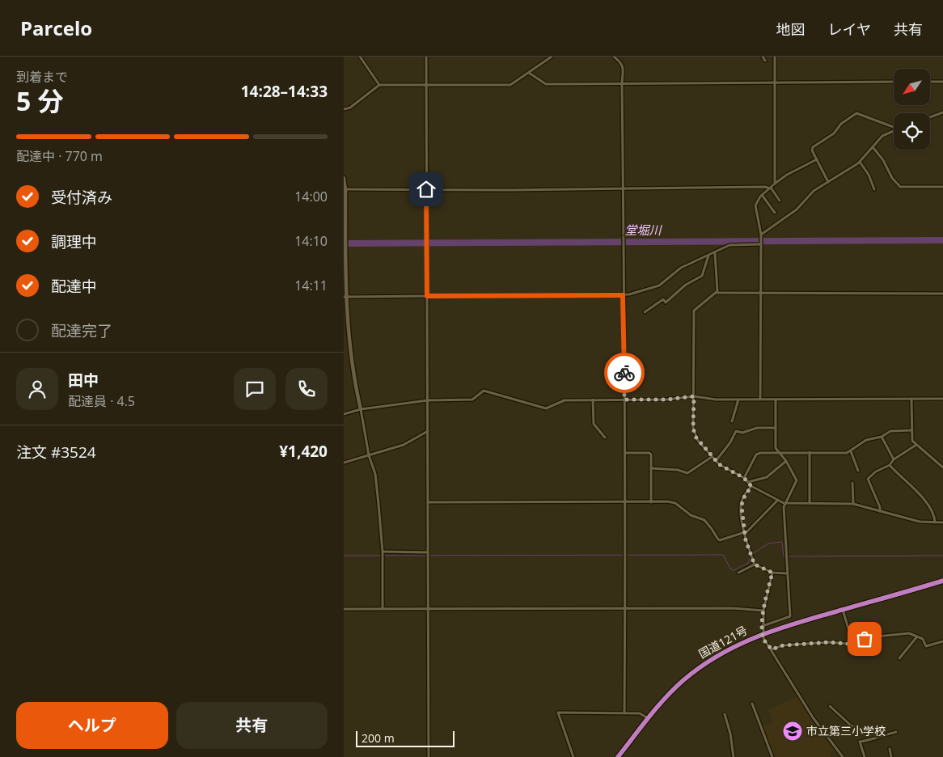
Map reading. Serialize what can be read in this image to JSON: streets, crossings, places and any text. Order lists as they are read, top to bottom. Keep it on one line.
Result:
{"streets":{"highway":["国道121号"]},"water":["堂堀川"],"places":{"school or university":["市立第三小学校"]},"scale_bar":"200 m","north":"bottom left","page":{"header":"Parcelo","nav":["地図","レイヤ","共有"],"heading":["5 分","到着まで","14:28–14:33"],"panel":["田中","配達員 · 4.5","注文 #3524","¥1,420"],"bar":"配達中 · 770 m","list":[["受付済み","14:00"],["調理中","14:10"],["配達中","14:11"],"配達完了"],"buttons":["ヘルプ","共有"],"scale":"200 m"}}
